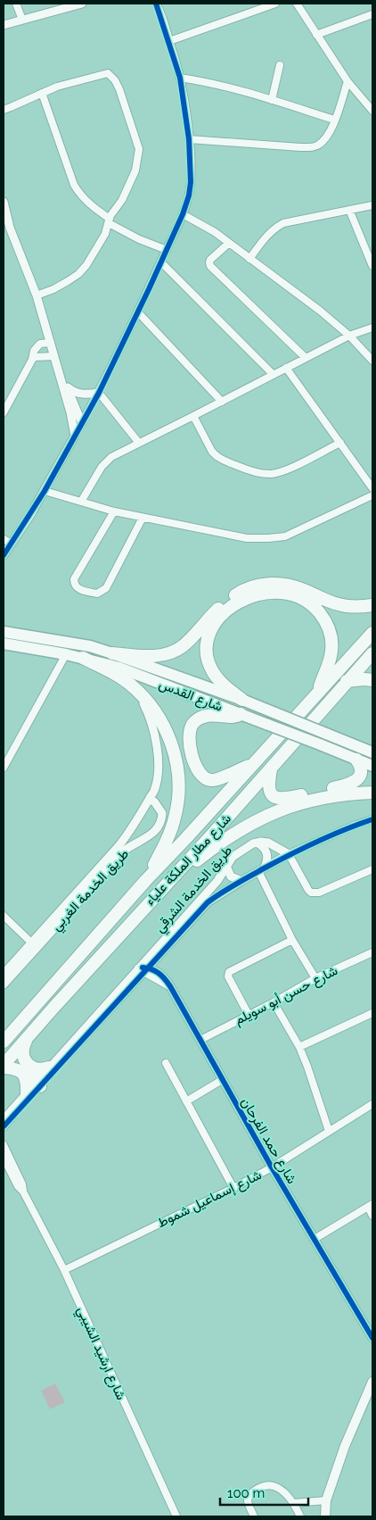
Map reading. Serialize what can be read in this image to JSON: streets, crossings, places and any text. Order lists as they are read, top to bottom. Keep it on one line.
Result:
{"streets":{"highway":["شارع القدس","شارع مطار الملكة علياء"],"street":["طريق الخدمة الشرقي","طريق الخدمة الغربي","شارع حسن أبو سويلم","شارع حمد الفرحان","شارع إسماعيل شموط","شارع ارشيد الشيبي"]},"crossings":[["طريق الخدمة الشرقي","شارع حمد الفرحان"],["شارع حسن أبو سويلم","شارع حمد الفرحان"],["شارع حمد الفرحان","شارع إسماعيل شموط"],["شارع إسماعيل شموط","شارع ارشيد الشيبي"]],"scale_bar":"100 m"}
